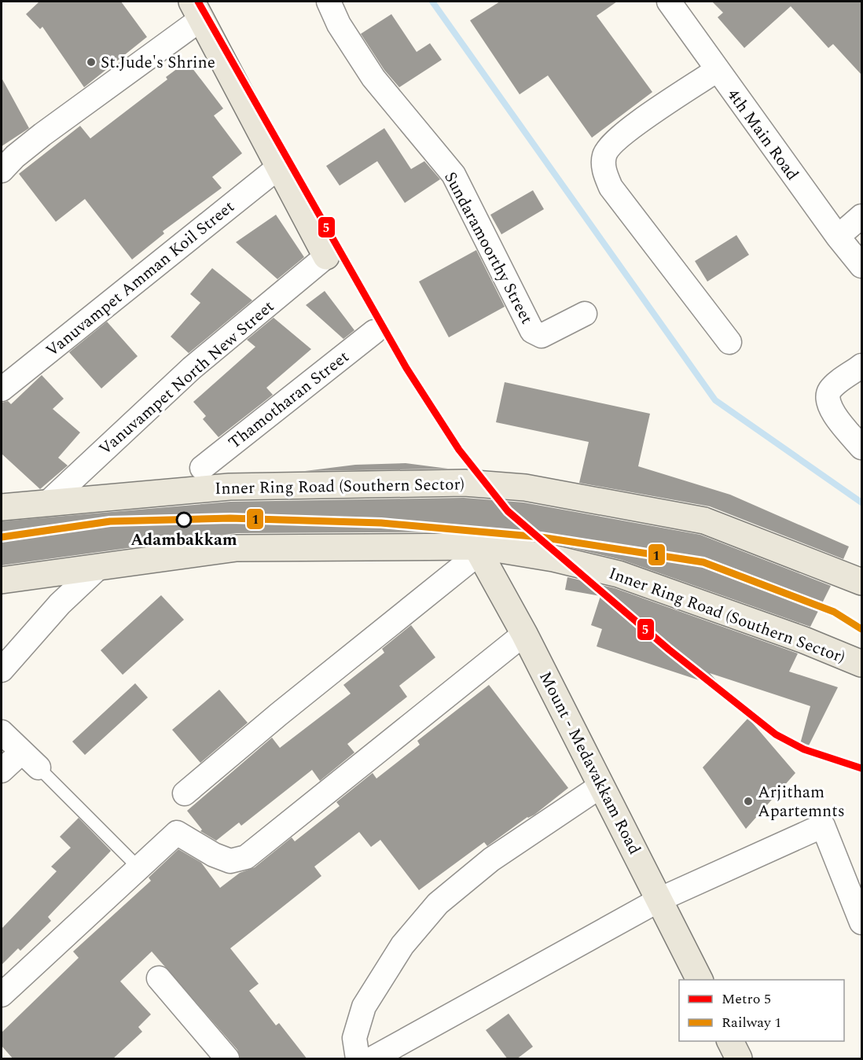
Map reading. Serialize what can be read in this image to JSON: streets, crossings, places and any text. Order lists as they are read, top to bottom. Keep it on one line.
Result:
{"streets":{"main road":["Inner Ring Road (Southern Sector)","Mount - Medavakkam Road"],"street":["4th Main Road","Sundaramoorthy Street","Vanuvampet Amman Koil Street","Vanuvampet North New Street","Thamotharan Street"]},"crossings":[["Vanuvampet North New Street","Inner Ring Road (Southern Sector)"],["Inner Ring Road (Southern Sector)","Mount - Medavakkam Road"]],"places":["St.Jude's Shrine","Adambakkam","Arjitham Apartemnts"],"lines":["metro line 5","rail line 1"],"legend":["Metro 5","Railway 1"]}
